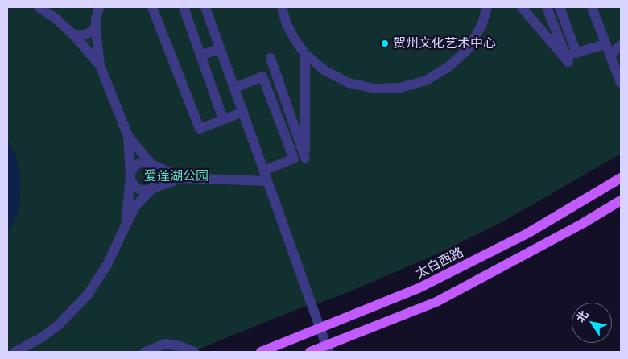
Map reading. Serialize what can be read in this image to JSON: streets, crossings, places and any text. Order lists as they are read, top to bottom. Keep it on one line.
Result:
{"streets":{"main road":["太白西路"]},"parks":["爱莲湖公园"],"places":["贺州文化艺术中心"],"north":"top left"}
